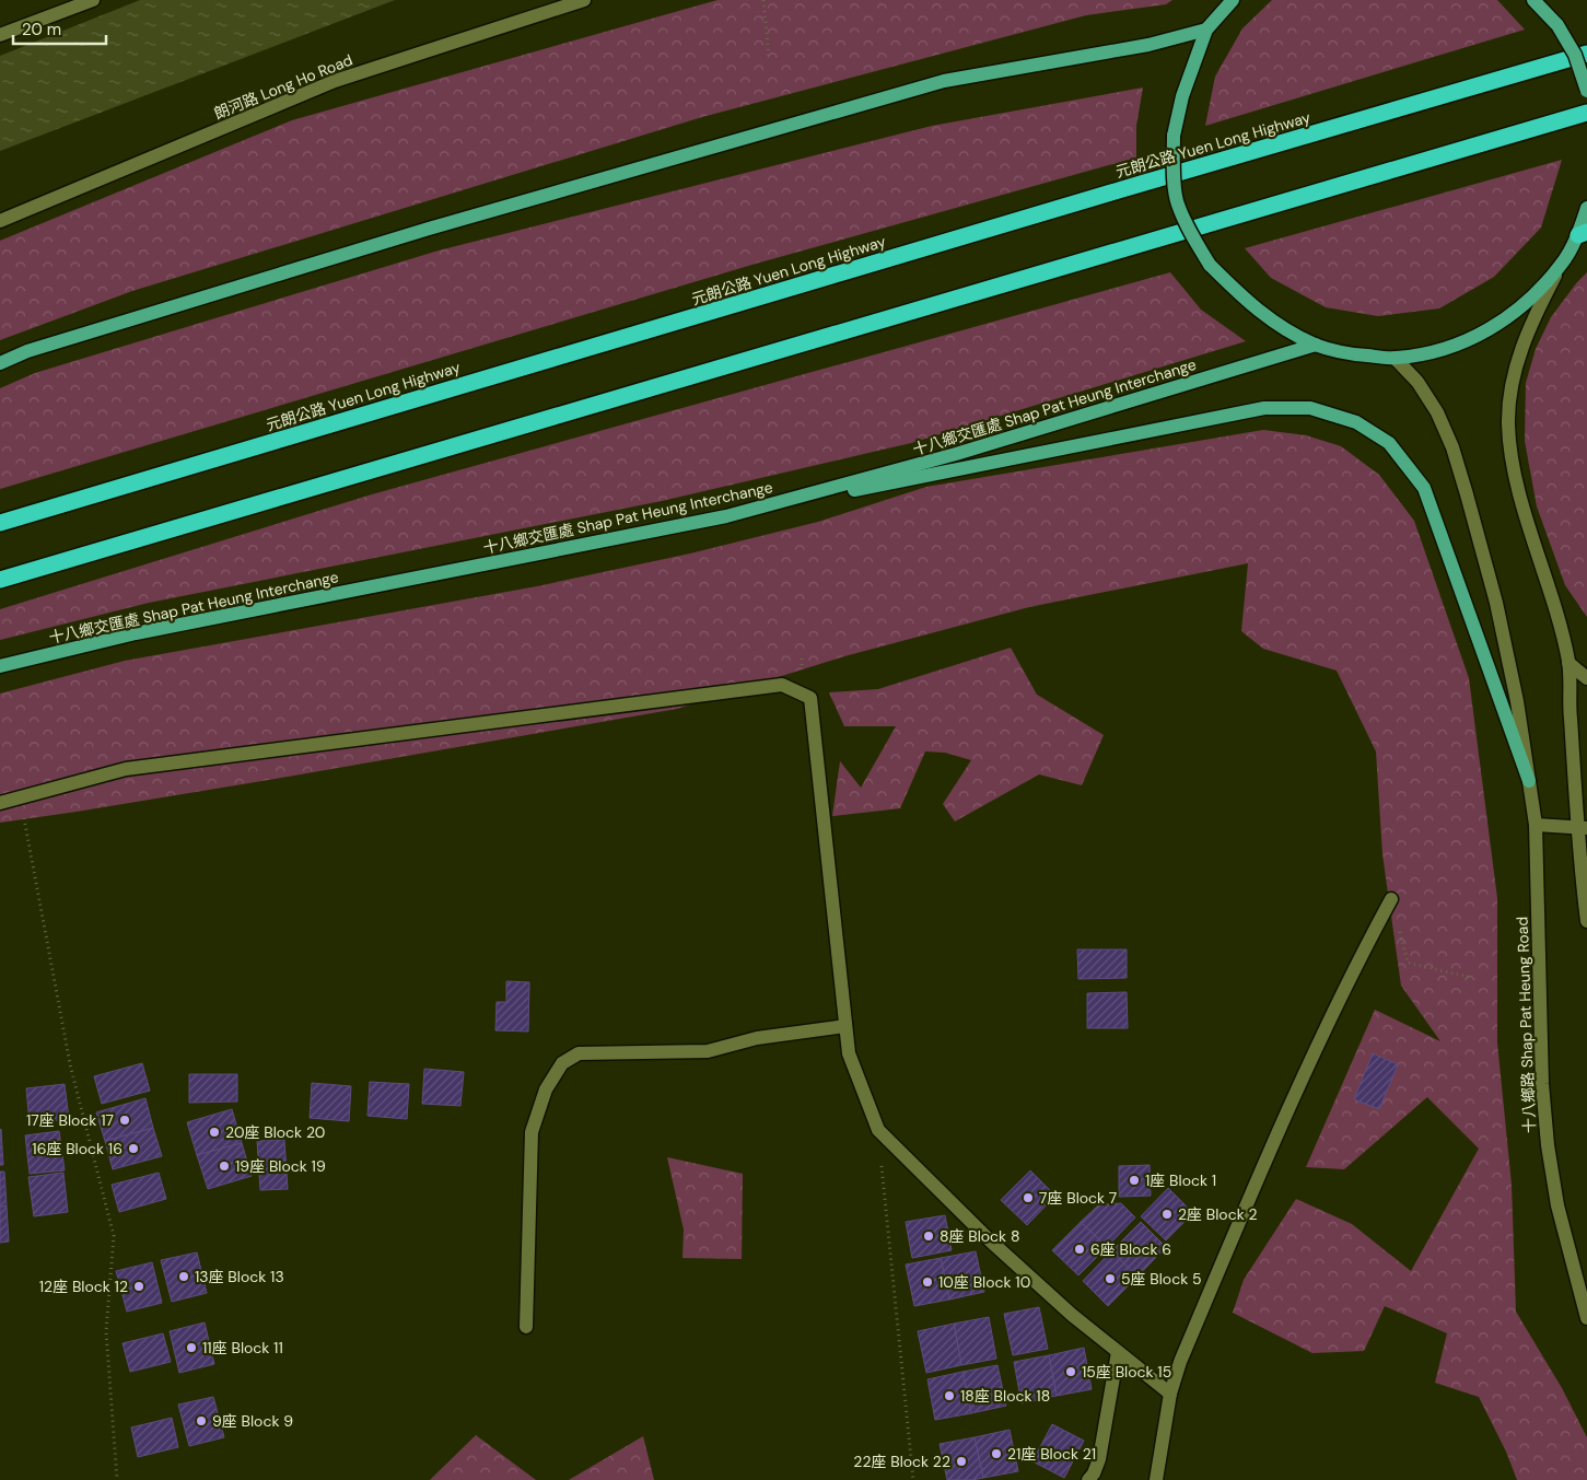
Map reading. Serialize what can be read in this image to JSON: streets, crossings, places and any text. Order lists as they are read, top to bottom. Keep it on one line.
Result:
{"streets":{"highway":["元朗公路 Yuen Long Highway"],"main road":["十八鄉交匯處 Shap Pat Heung Interchange"],"street":["朗河路 Long Ho Road","十八鄉路 Shap Pat Heung Road"]},"places":["17座 Block 17","20座 Block 20","16座 Block 16","19座 Block 19","1座 Block 1","7座 Block 7","2座 Block 2","8座 Block 8","6座 Block 6","13座 Block 13","5座 Block 5","10座 Block 10","12座 Block 12","11座 Block 11","15座 Block 15","18座 Block 18","9座 Block 9","21座 Block 21","22座 Block 22"],"scale_bar":"20 m"}
